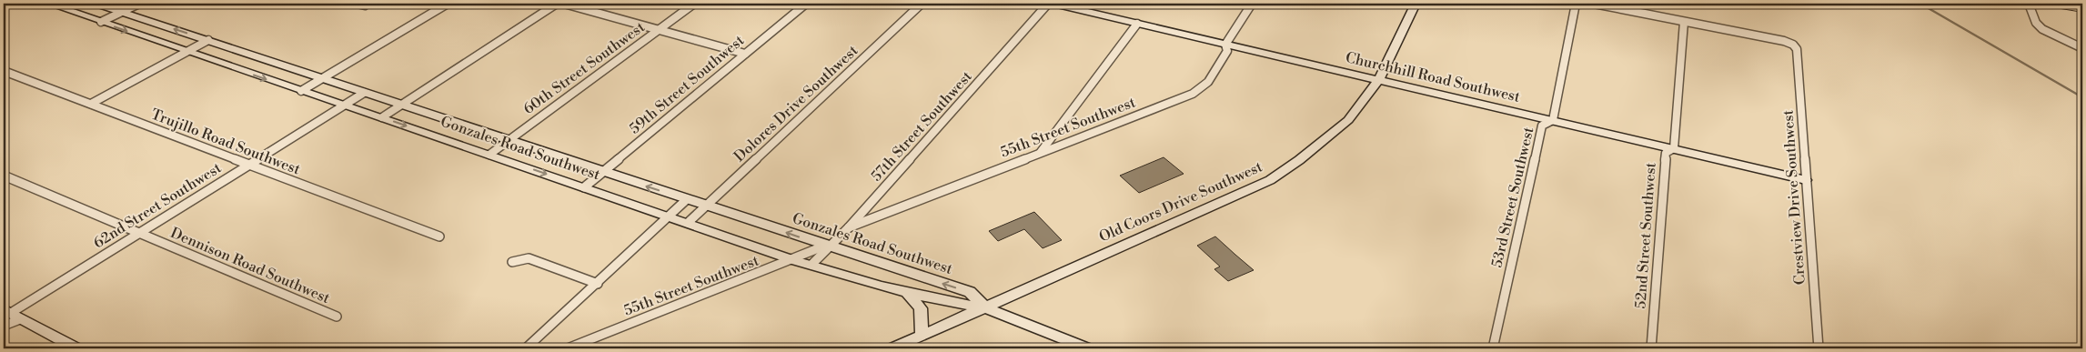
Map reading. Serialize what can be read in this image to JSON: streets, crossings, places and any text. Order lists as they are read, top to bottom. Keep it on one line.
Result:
{"streets":{"street":["60th Street Southwest","Churchhill Road Southwest","59th Street Southwest","Dolores Drive Southwest","57th Street Southwest","55th Street Southwest","Trujillo Road Southwest","Gonzales Road Southwest","53rd Street Southwest","Crestview Drive Southwest","Old Coors Drive Southwest","62nd Street Southwest","52nd Street Southwest","Dennison Road Southwest"]},"crossings":[["60th Street Southwest","Gonzales Road Southwest"],["Churchhill Road Southwest","55th Street Southwest"],["Churchhill Road Southwest","53rd Street Southwest"],["Churchhill Road Southwest","Crestview Drive Southwest"],["Churchhill Road Southwest","Old Coors Drive Southwest"],["Churchhill Road Southwest","52nd Street Southwest"],["59th Street Southwest","Gonzales Road Southwest"],["Dolores Drive Southwest","Gonzales Road Southwest"],["57th Street Southwest","55th Street Southwest"],["57th Street Southwest","Gonzales Road Southwest"],["55th Street Southwest","Gonzales Road Southwest"],["Trujillo Road Southwest","62nd Street Southwest"],["Gonzales Road Southwest","Old Coors Drive Southwest"],["Gonzales Road Southwest","62nd Street Southwest"],["Crestview Drive Southwest","52nd Street Southwest"],["62nd Street Southwest","Dennison Road Southwest"]]}
